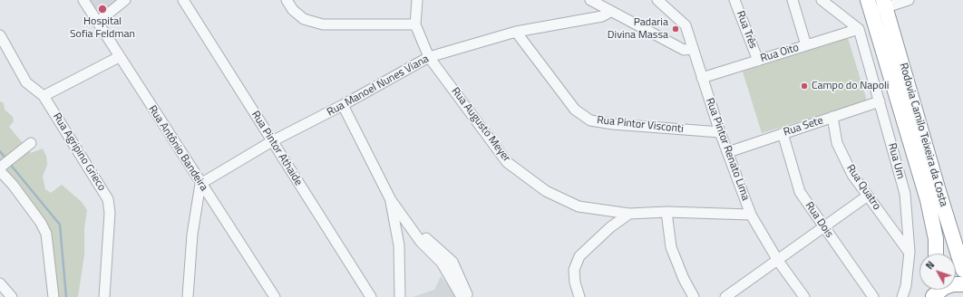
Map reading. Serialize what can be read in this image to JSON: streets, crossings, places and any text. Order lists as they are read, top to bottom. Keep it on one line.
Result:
{"streets":{"highway":["Rodovia Camilo Teixeira da Costa"],"street":["Rua Três","Rua Oito","Rua Manoel Nunes Viana","Rua Augusto Meyer","Rua Pintor Visconti","Rua Sete","Rua Antônio Bandeira","Rua Pintor Athaide","Rua Pintor Renato Lima","Rua Agripino Grieco","Rua Um","Rua Quatro","Rua Dois"]},"crossings":[["Rua Três","Rua Oito"],["Rua Oito","Rua Pintor Renato Lima"],["Rua Oito","Rua Um"],["Rua Manoel Nunes Viana","Rua Augusto Meyer"],["Rua Manoel Nunes Viana","Rua Pintor Visconti"],["Rua Manoel Nunes Viana","Rua Antônio Bandeira"],["Rua Manoel Nunes Viana","Rua Pintor Athaide"],["Rua Augusto Meyer","Rua Pintor Renato Lima"],["Rua Pintor Visconti","Rua Pintor Renato Lima"],["Rua Sete","Rua Pintor Renato Lima"],["Rua Sete","Rua Um"],["Rua Sete","Rua Quatro"],["Rua Sete","Rua Dois"],["Rua Um","Rua Quatro"]],"places":["Hospital Sofia Feldman","Padaria Divina Massa","Campo do Napoli"],"north":"top left"}
